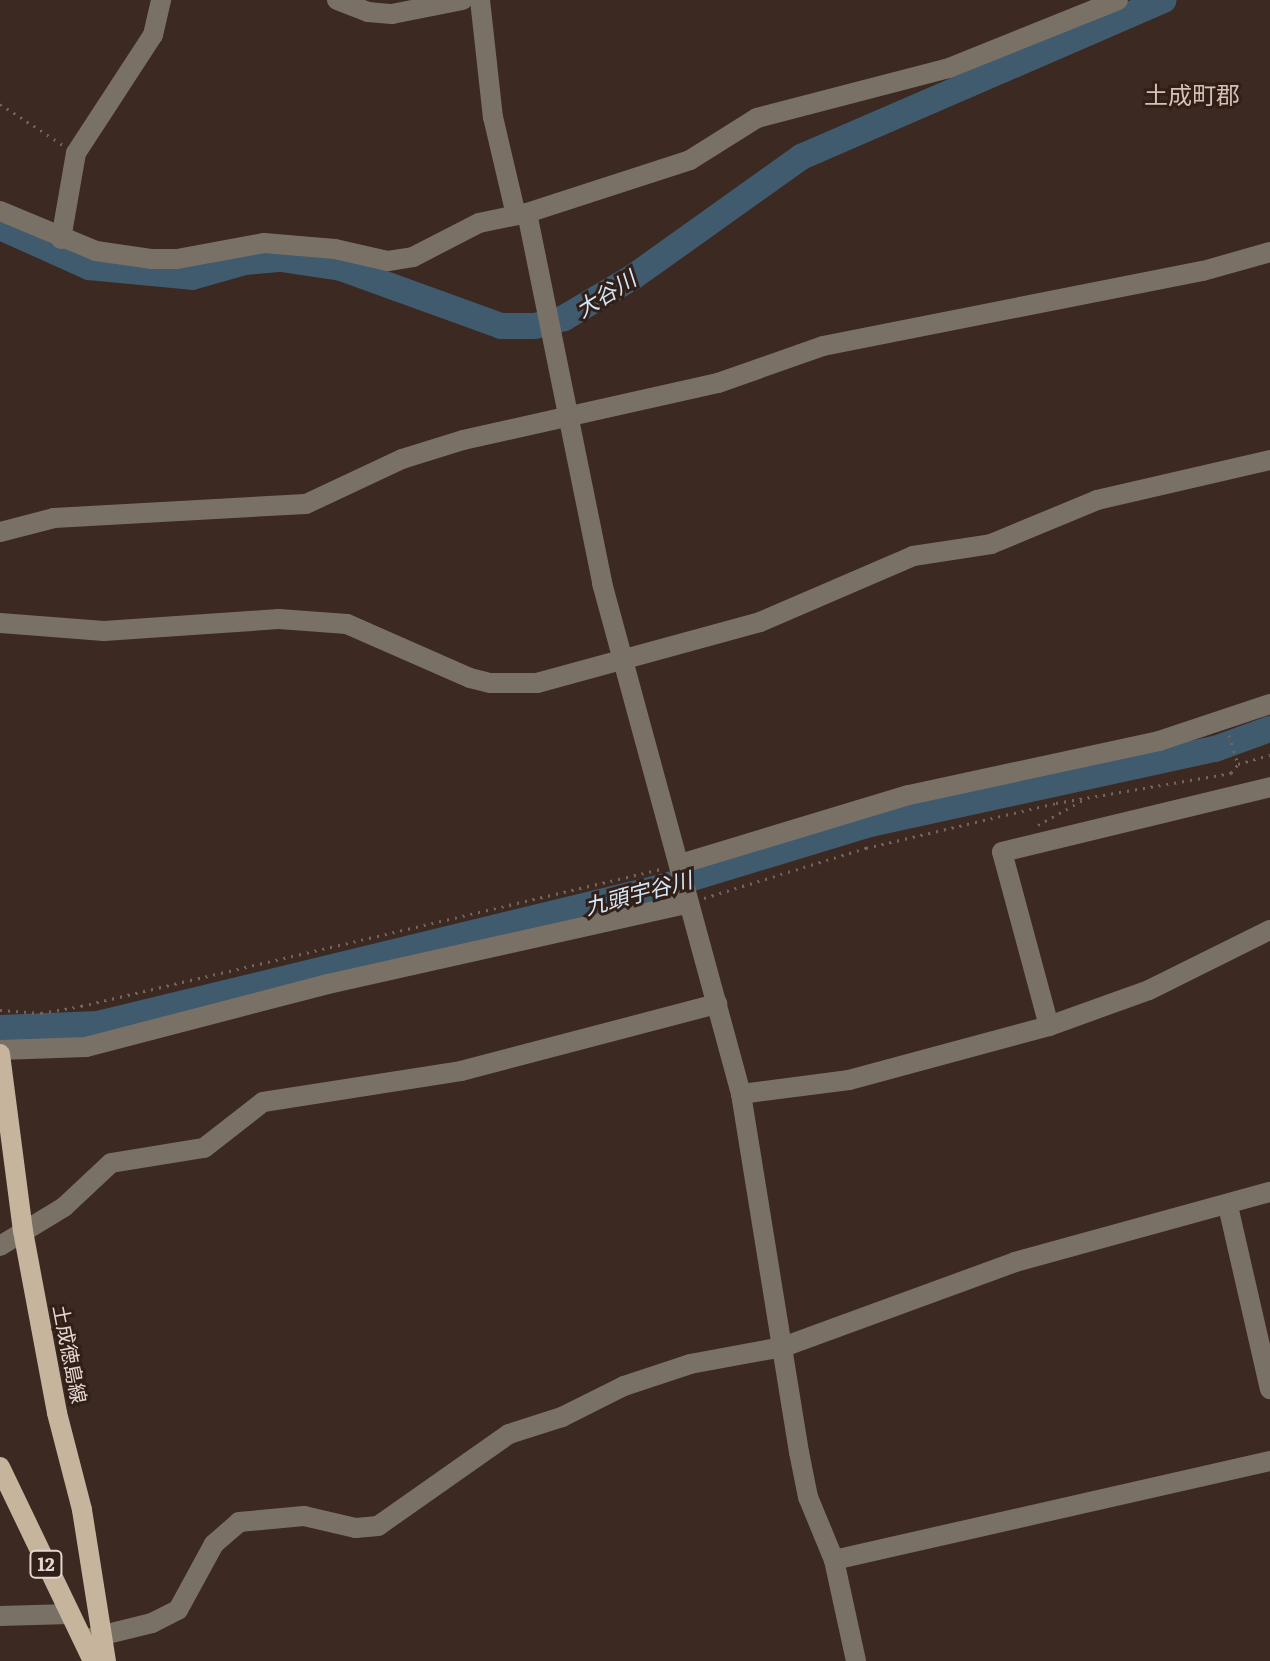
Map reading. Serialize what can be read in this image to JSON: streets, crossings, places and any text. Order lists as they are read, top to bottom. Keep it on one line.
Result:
{"streets":{"main road":["土成徳島線","12"]},"districts":["土成町郡"],"water":["大谷川","九頭宇谷川"]}
